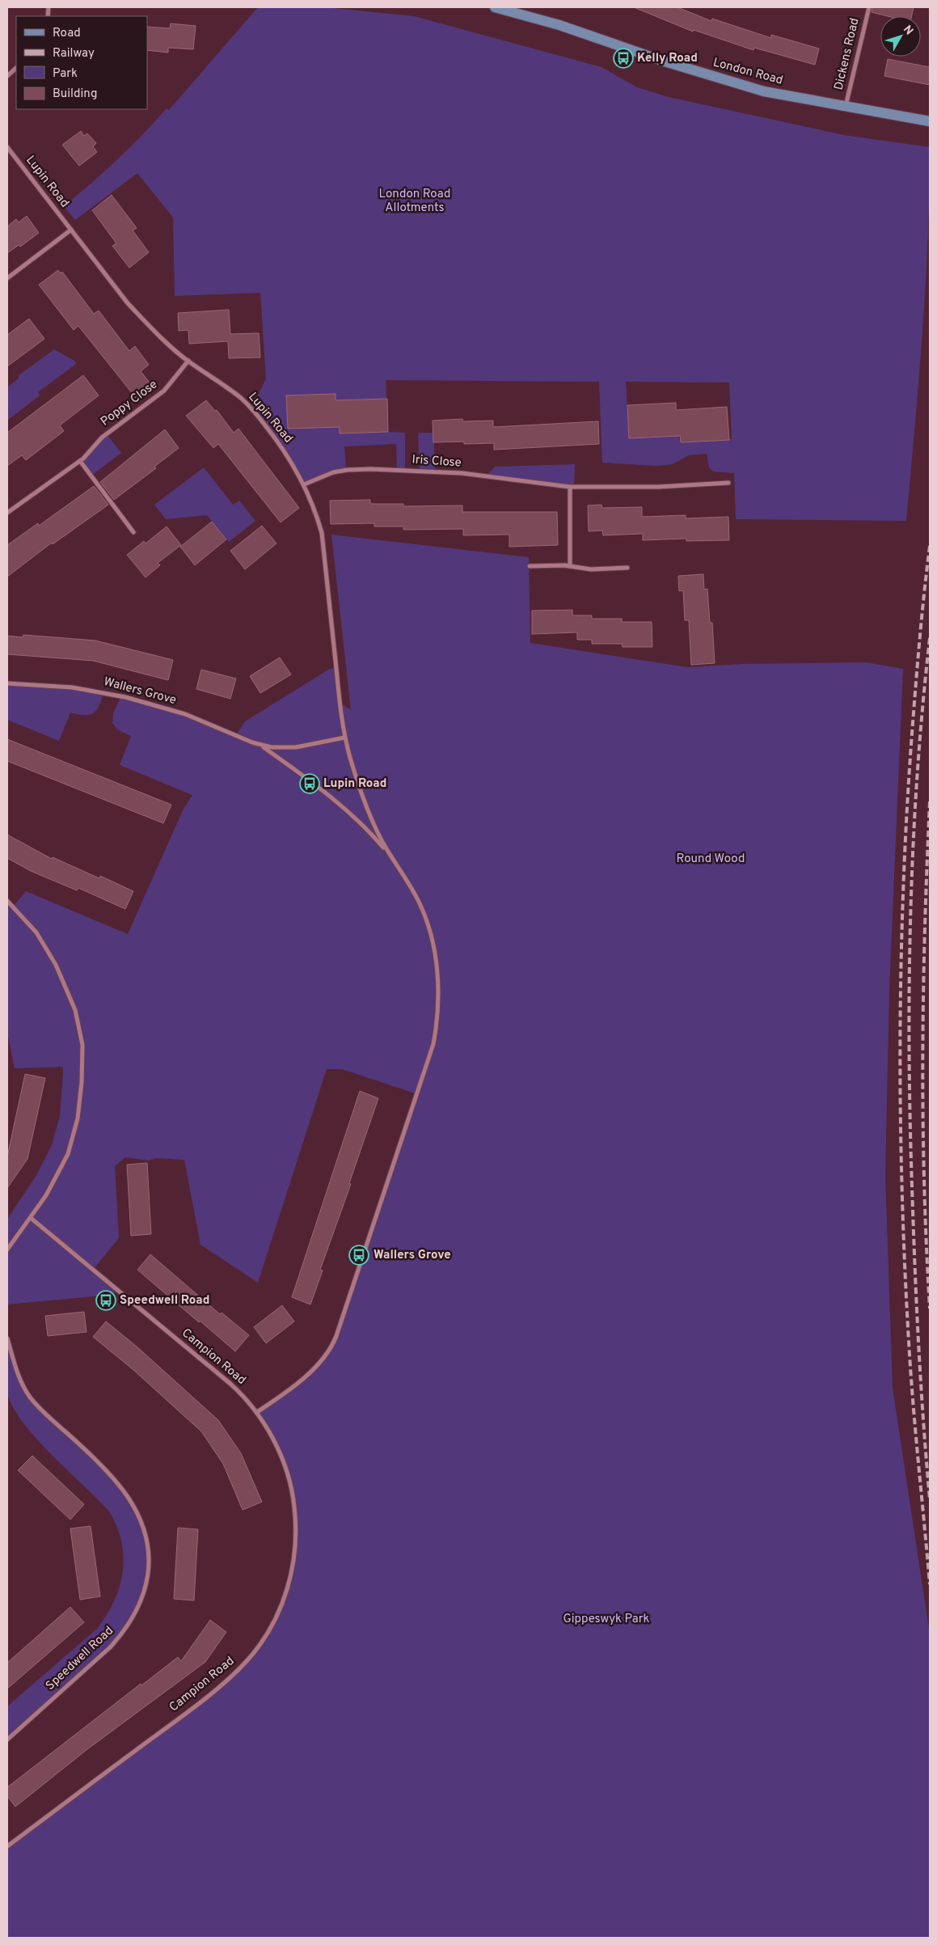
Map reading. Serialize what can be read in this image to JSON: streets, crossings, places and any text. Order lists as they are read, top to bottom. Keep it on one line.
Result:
{"streets":{"main road":["London Road"],"street":["Dickens Road","Lupin Road","Poppy Close","Iris Close","Wallers Grove","Campion Road","Speedwell Road"]},"crossings":[["Dickens Road","London Road"],["Lupin Road","Poppy Close"],["Lupin Road","Iris Close"],["Lupin Road","Wallers Grove"],["Wallers Grove","Campion Road"]],"parks":["London Road Allotments","Round Wood","Gippeswyk Park"],"places":{"bus stop":["Kelly Road","Lupin Road","Wallers Grove","Speedwell Road"]},"legend":["Road","Railway","Park","Building"],"north":"top right"}
